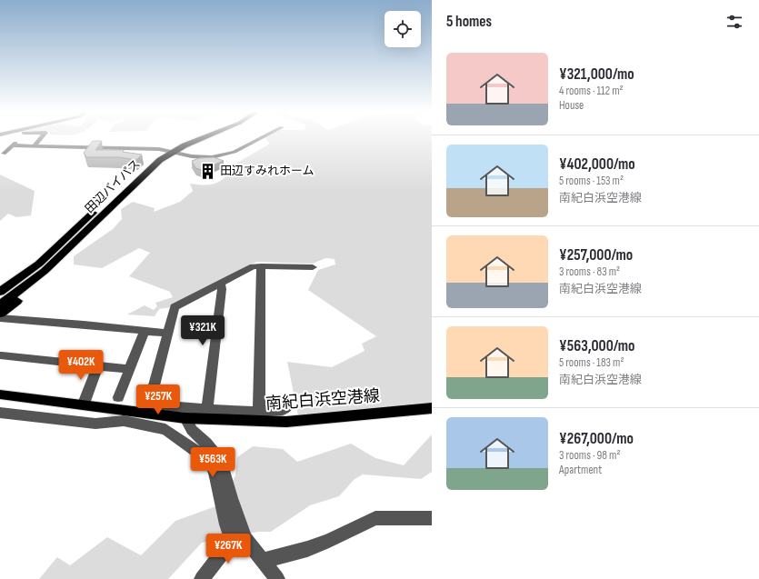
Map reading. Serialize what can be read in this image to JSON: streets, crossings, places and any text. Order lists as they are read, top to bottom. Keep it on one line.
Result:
{"streets":{"highway":["田辺バイパス"],"main road":["南紀白浜空港線"]},"places":{"building":["田辺すみれホーム"]},"page":{"heading":"5 homes","list":[{"name":"¥321,000/mo","note":"4 rooms · 112 m² · House"},{"name":"¥402,000/mo","note":"5 rooms · 153 m² · 南紀白浜空港線"},{"name":"¥257,000/mo","note":"3 rooms · 83 m² · 南紀白浜空港線"},{"name":"¥563,000/mo","note":"5 rooms · 183 m² · 南紀白浜空港線"},{"name":"¥267,000/mo","note":"3 rooms · 98 m² · Apartment"}],"price":["¥321K","¥402K","¥257K","¥563K","¥267K"]}}
